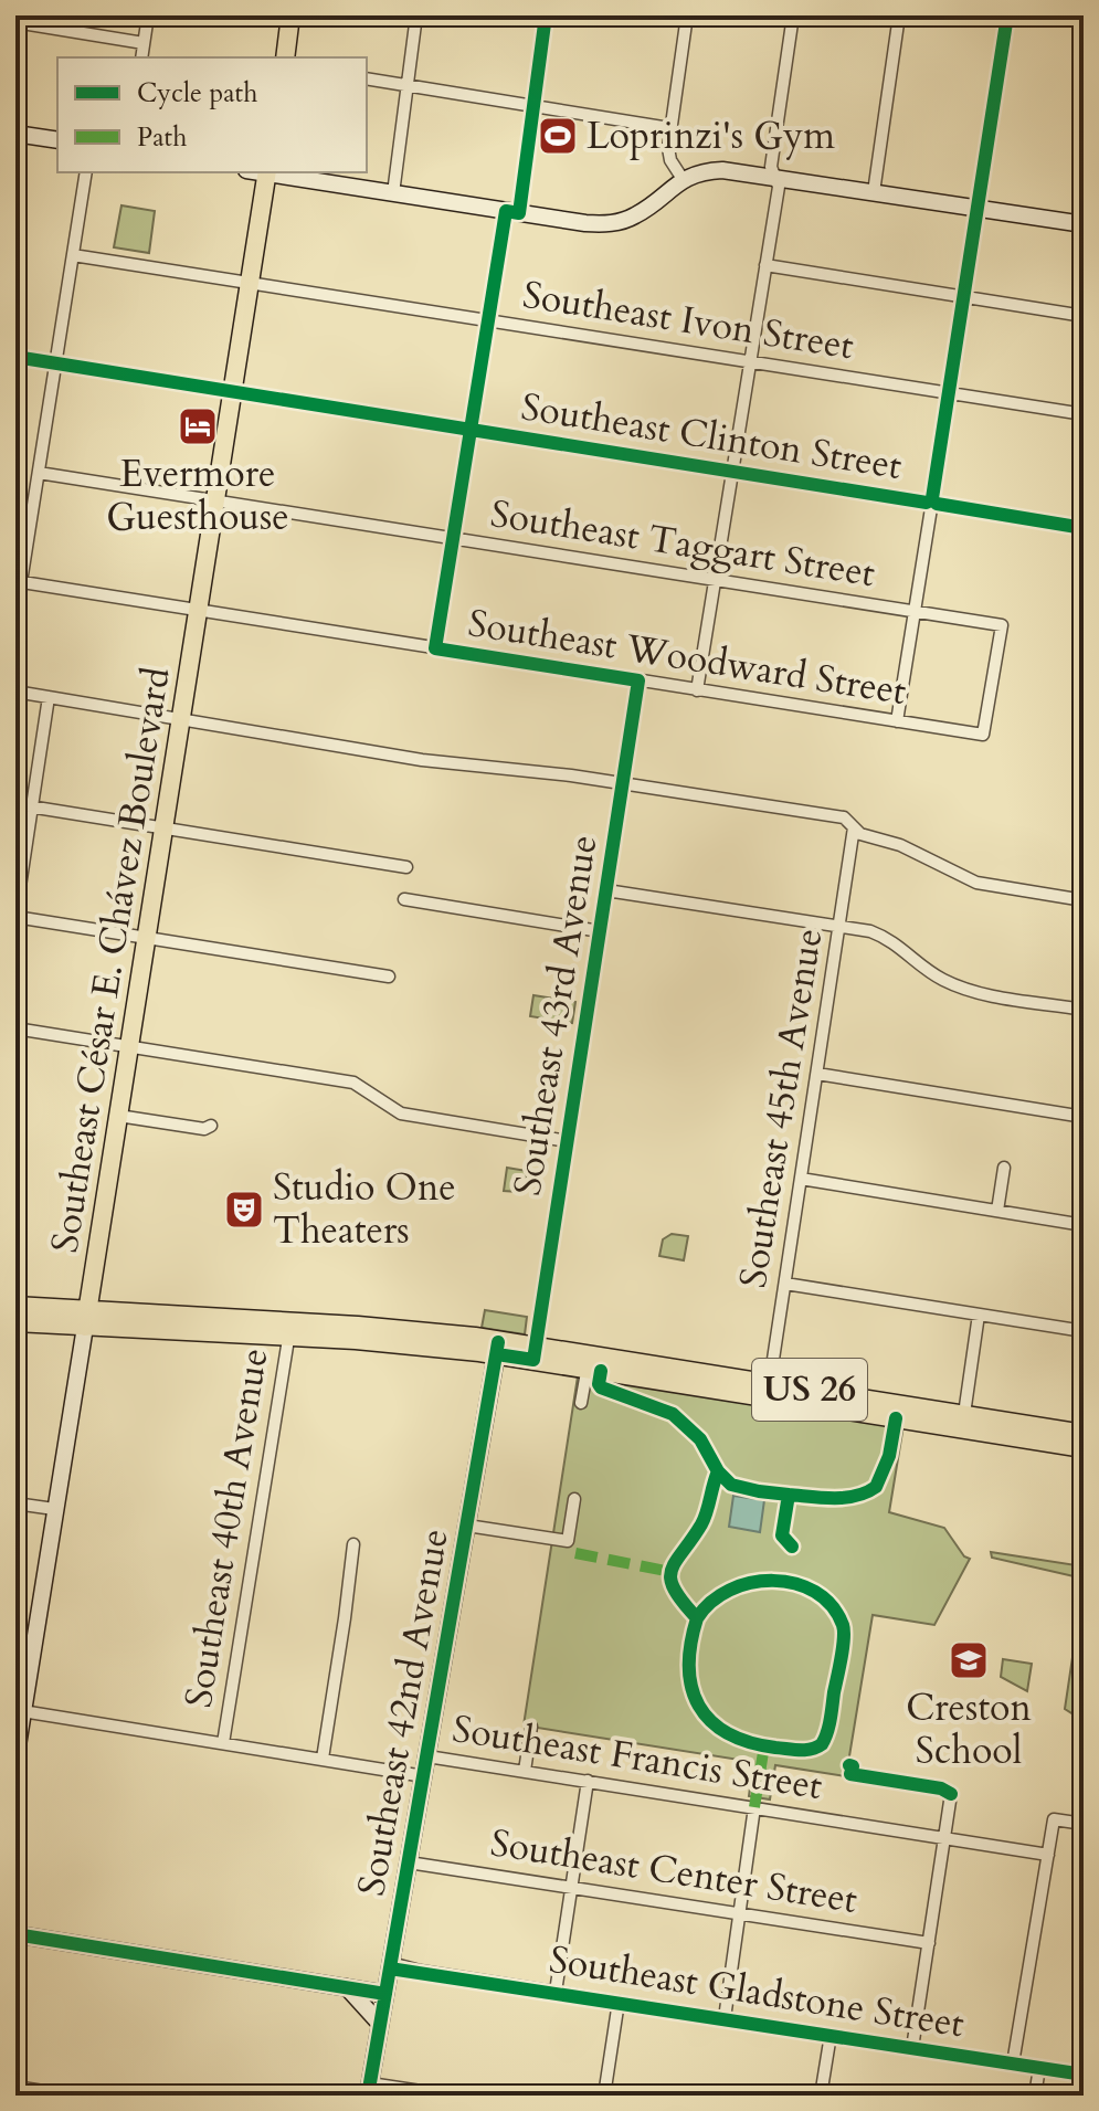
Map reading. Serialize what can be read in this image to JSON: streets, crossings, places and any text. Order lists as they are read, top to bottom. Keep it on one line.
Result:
{"streets":{"main road":["Southeast César E. Chávez Boulevard","US 26","Southeast 42nd Avenue"],"street":["Southeast Ivon Street","Southeast Clinton Street","Southeast Taggart Street","Southeast Woodward Street","Southeast 43rd Avenue","Southeast 45th Avenue","Southeast 40th Avenue","Southeast Francis Street","Southeast Center Street","Southeast Gladstone Street"]},"crossings":[["Southeast Ivon Street","Southeast César E. Chávez Boulevard"],["Southeast Clinton Street","Southeast César E. Chávez Boulevard"],["Southeast Taggart Street","Southeast Woodward Street"],["Southeast Taggart Street","Southeast César E. Chávez Boulevard"],["Southeast Woodward Street","Southeast César E. Chávez Boulevard"],["Southeast Woodward Street","Southeast 43rd Avenue"],["Southeast César E. Chávez Boulevard","US 26"],["Southeast César E. Chávez Boulevard","Southeast Francis Street"],["Southeast 43rd Avenue","US 26"],["Southeast 45th Avenue","US 26"],["US 26","Southeast 40th Avenue"],["US 26","Southeast 42nd Avenue"],["Southeast 40th Avenue","Southeast Francis Street"],["Southeast 42nd Avenue","Southeast Francis Street"],["Southeast 42nd Avenue","Southeast Center Street"],["Southeast 42nd Avenue","Southeast Gladstone Street"]],"places":{"sports":["Loprinzi's Gym"],"hotel":["Evermore Guesthouse"],"theatre":["Studio One Theaters"],"school or university":["Creston School"]},"legend":["Cycle path","Path"]}
